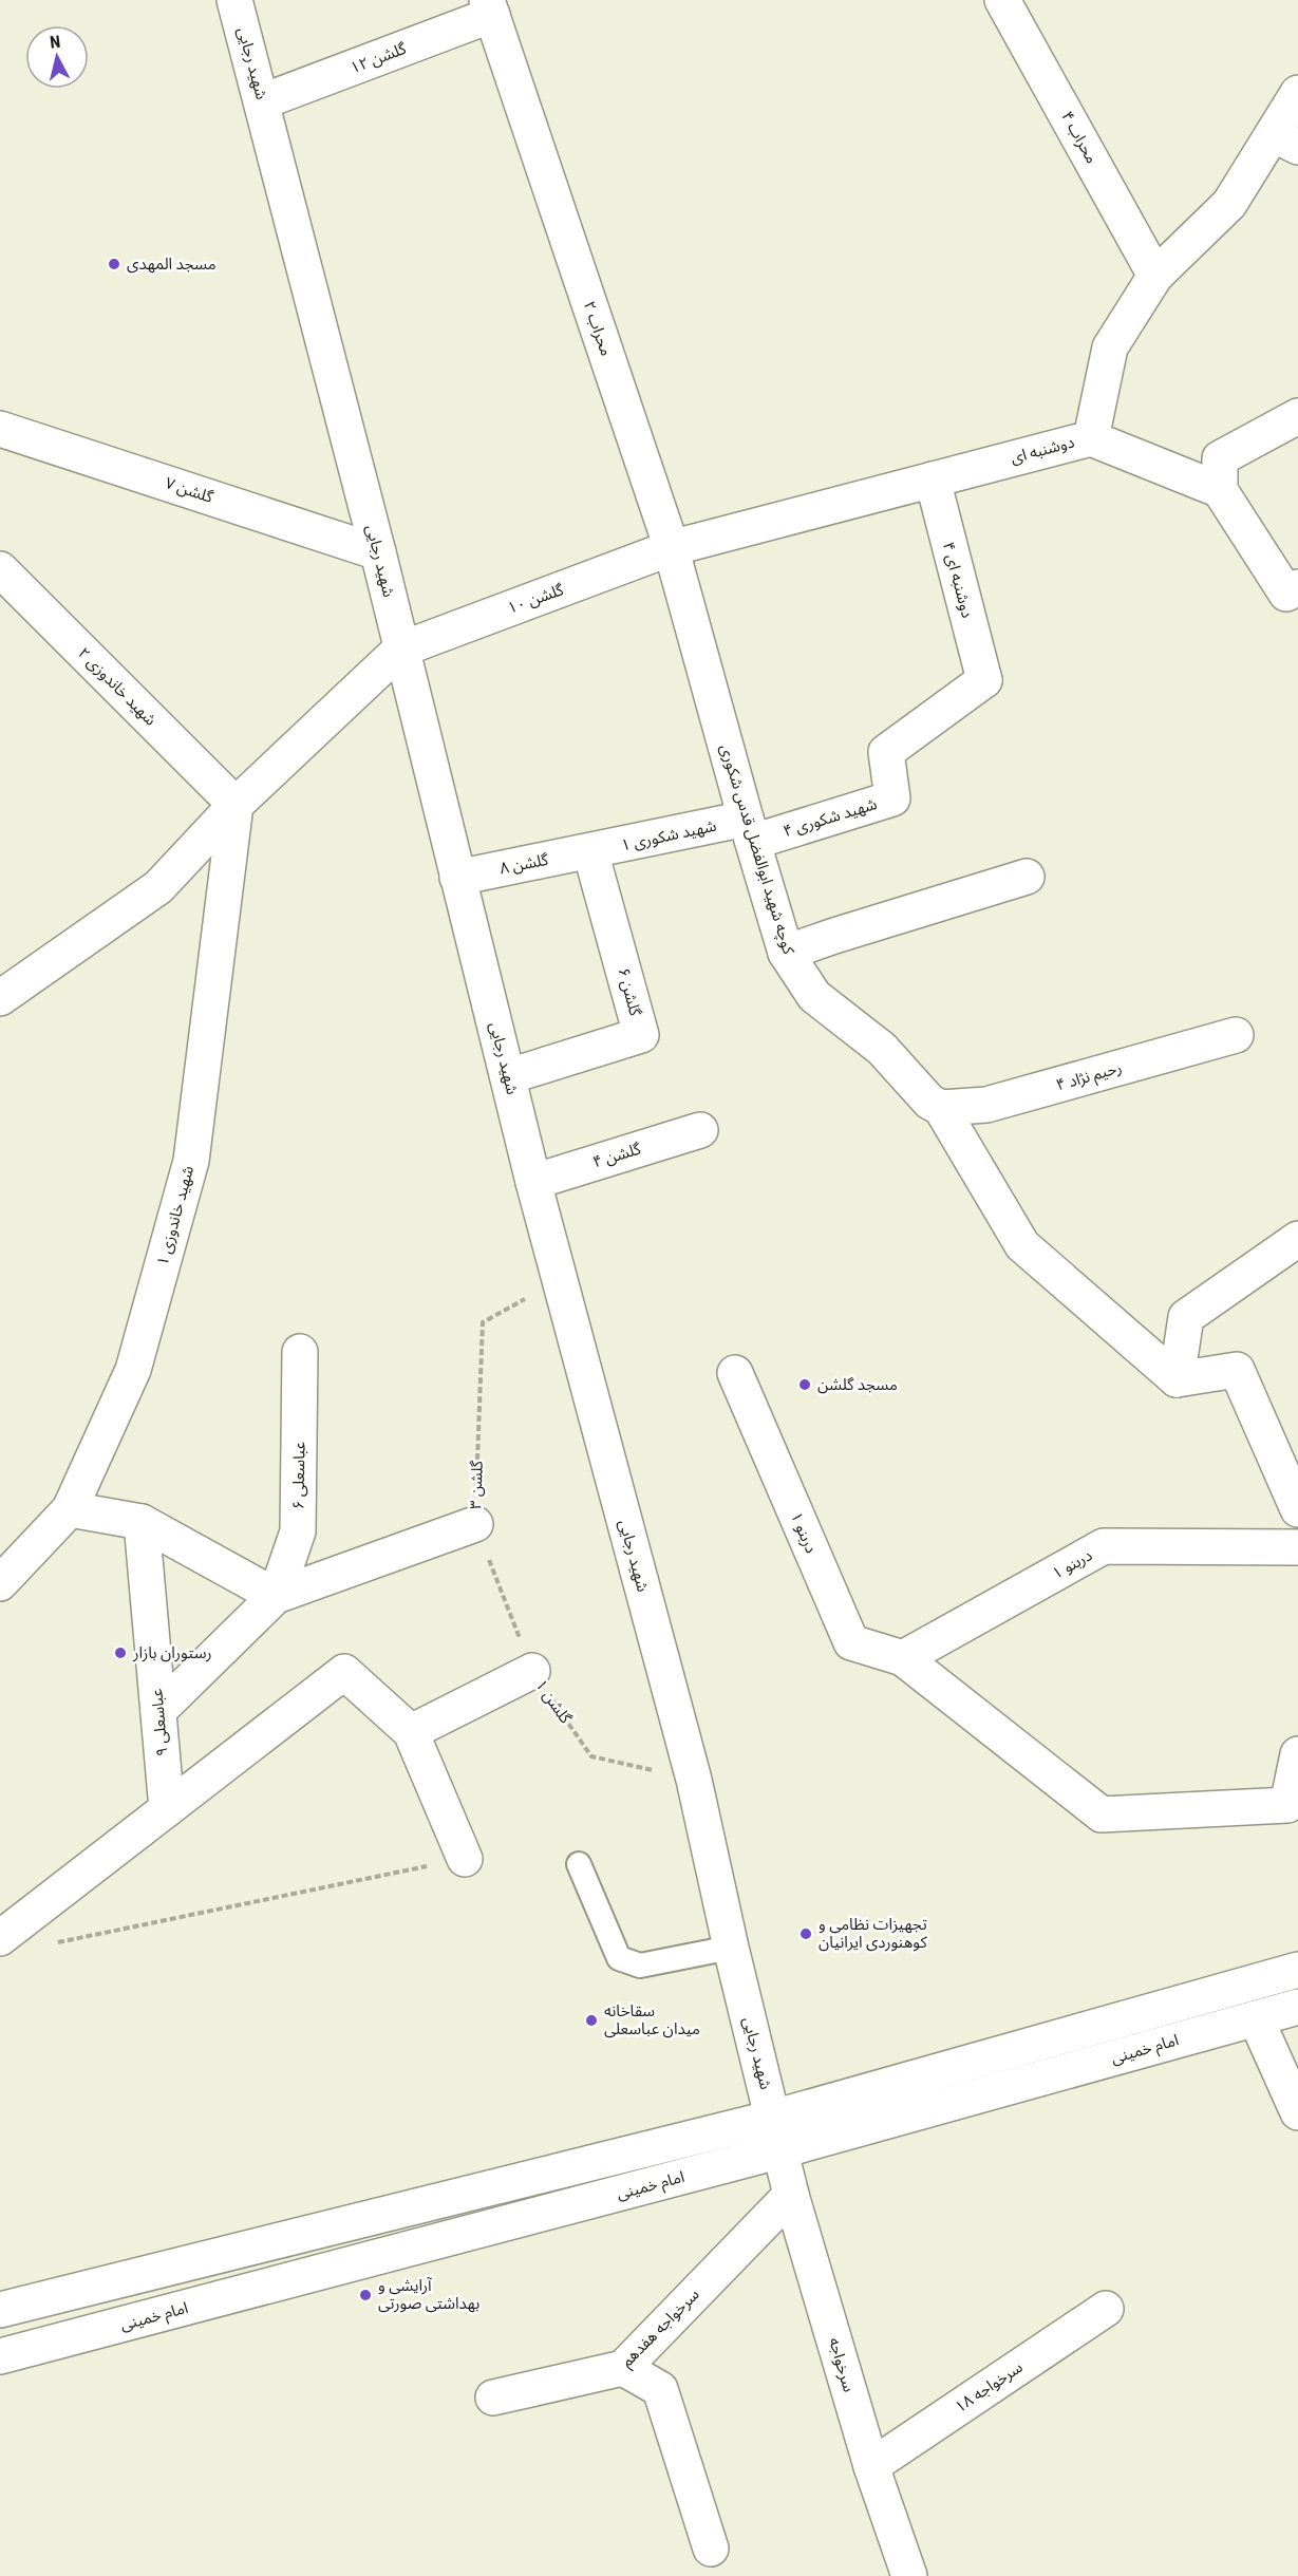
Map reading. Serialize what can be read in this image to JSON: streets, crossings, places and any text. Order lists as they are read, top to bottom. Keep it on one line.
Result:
{"streets":{"street":["۱۲ گلشن","شهید رجایی","۴ محراب","۲ محراب","دوشنبه ای","۷ گلشن","۴ دوشنبه ای","۱۰ گلشن","۲ شهید خاندوزی","۴ شهید شکوری","۱ شهید شکوری","کوچه شهید ابوالفضل قدس شکوری","۸ گلشن","۶ گلشن","رحیم نژاد ۴","۴ گلشن","۱ شهید خاندوزی","۶ عباسعلی","۳ گلشن","۱ دربنو","دربنو ۱","۱ گلشن","۹ عباسعلی","امام خمینی","سرخواجه هفدهم","سرخواجه","۱۸ سرخواجه"]},"crossings":[["۱۲ گلشن","شهید رجایی"],["۱۲ گلشن","۲ محراب"],["شهید رجایی","۷ گلشن"],["شهید رجایی","۱۰ گلشن"],["شهید رجایی","۸ گلشن"],["شهید رجایی","۶ گلشن"],["شهید رجایی","۴ گلشن"],["شهید رجایی","۳ گلشن"],["شهید رجایی","۱ گلشن"],["شهید رجایی","امام خمینی"],["شهید رجایی","سرخواجه"],["۴ محراب","دوشنبه ای"],["۲ محراب","دوشنبه ای"],["۲ محراب","۱۰ گلشن"],["۲ محراب","کوچه شهید ابوالفضل قدس شکوری"],["دوشنبه ای","۴ دوشنبه ای"],["دوشنبه ای","۱۰ گلشن"],["دوشنبه ای","کوچه شهید ابوالفضل قدس شکوری"],["۴ دوشنبه ای","۴ شهید شکوری"],["۱۰ گلشن","کوچه شهید ابوالفضل قدس شکوری"],["۲ شهید خاندوزی","۱ شهید خاندوزی"],["۴ شهید شکوری","۱ شهید شکوری"],["۴ شهید شکوری","کوچه شهید ابوالفضل قدس شکوری"],["۱ شهید شکوری","کوچه شهید ابوالفضل قدس شکوری"],["۱ شهید شکوری","۸ گلشن"],["۱ شهید شکوری","۶ گلشن"],["کوچه شهید ابوالفضل قدس شکوری","رحیم نژاد ۴"],["۸ گلشن","۶ گلشن"],["۶ عباسعلی","۳ گلشن"],["۱ دربنو","دربنو ۱"],["امام خمینی","سرخواجه"],["سرخواجه هفدهم","سرخواجه"],["سرخواجه","۱۸ سرخواجه"]],"places":["مسجد المهدی","مسجد گلشن","رستوران بازار","تجهیزات نظامی و کوهنوردی ایرانیان","سقاخانه میدان عباسعلی","آرایشی و بهداشتی صورتی"],"north":"top"}
